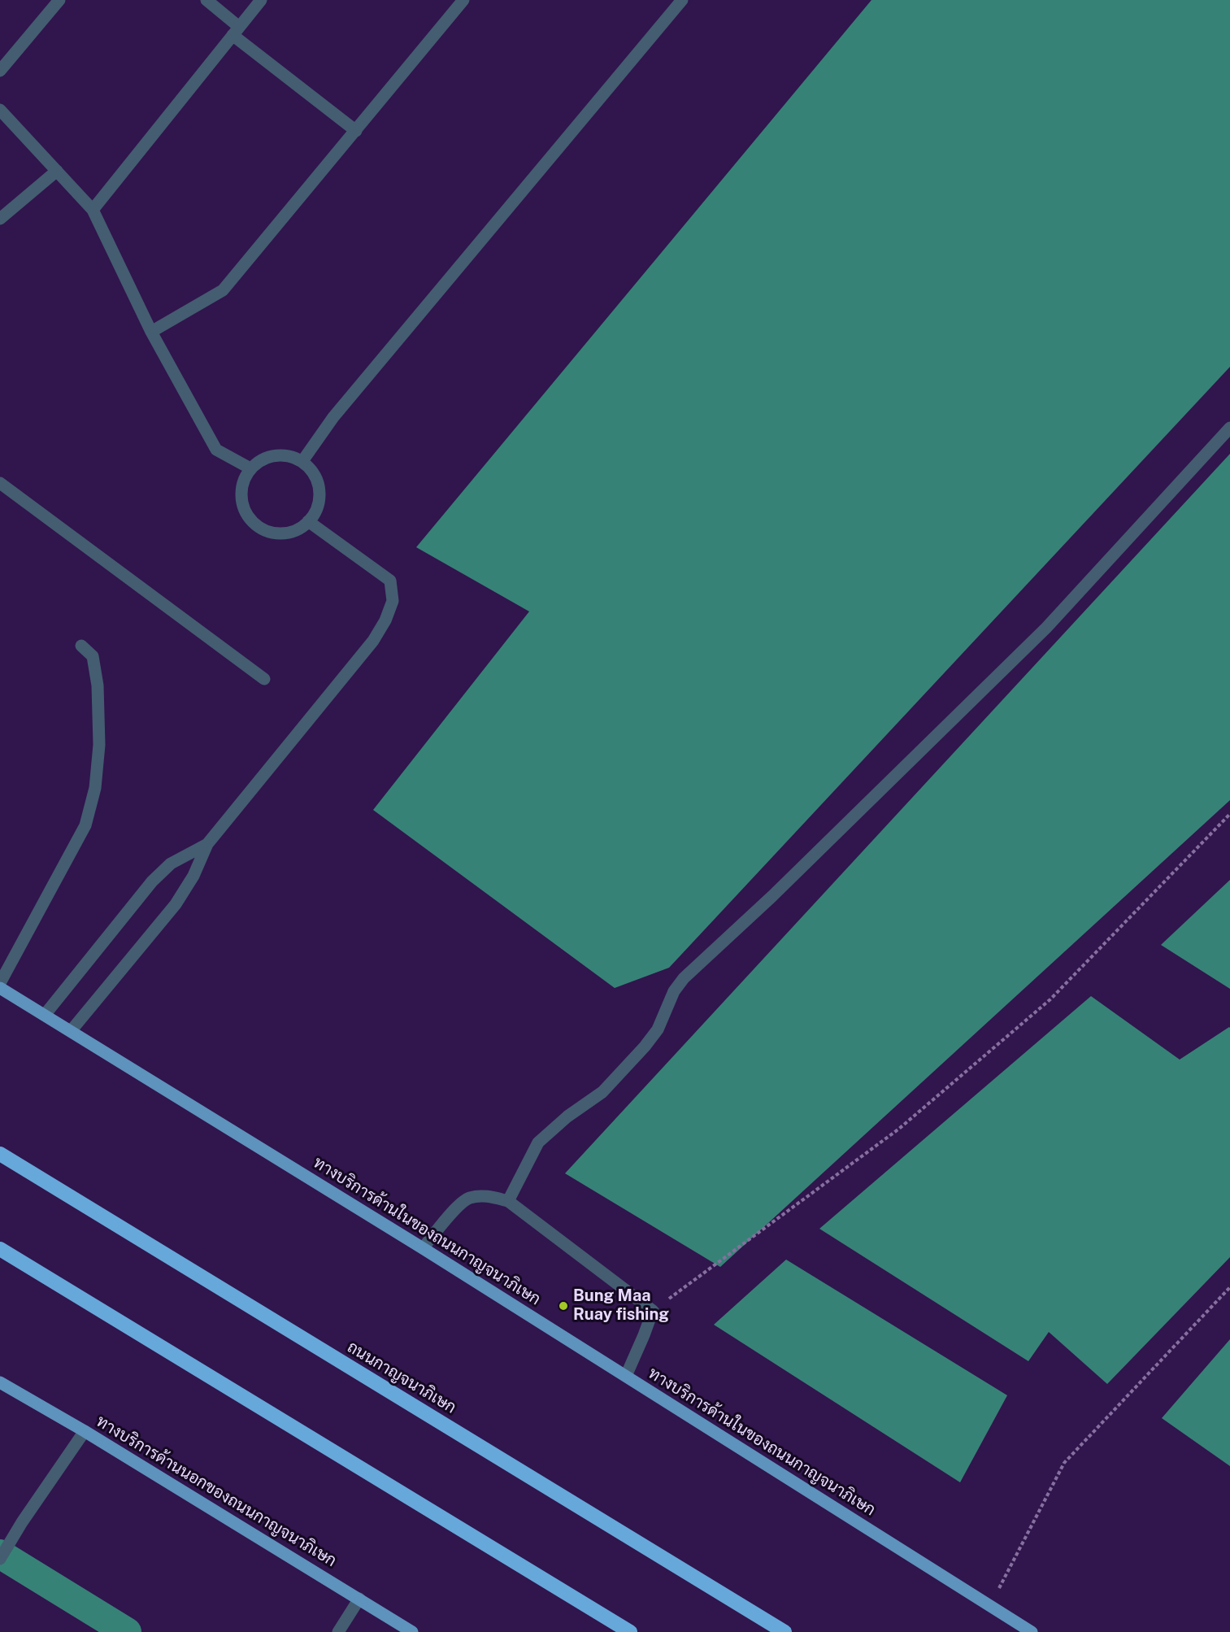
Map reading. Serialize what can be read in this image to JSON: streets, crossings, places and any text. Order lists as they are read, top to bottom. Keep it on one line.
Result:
{"streets":{"highway":["ถนนกาญจนาภิเษก"],"main road":["ทางบริการด้านในของถนนกาญจนาภิเษก","ทางบริการด้านนอกของถนนกาญจนาภิเษก"]},"places":["Bung Maa Ruay fishing"]}
